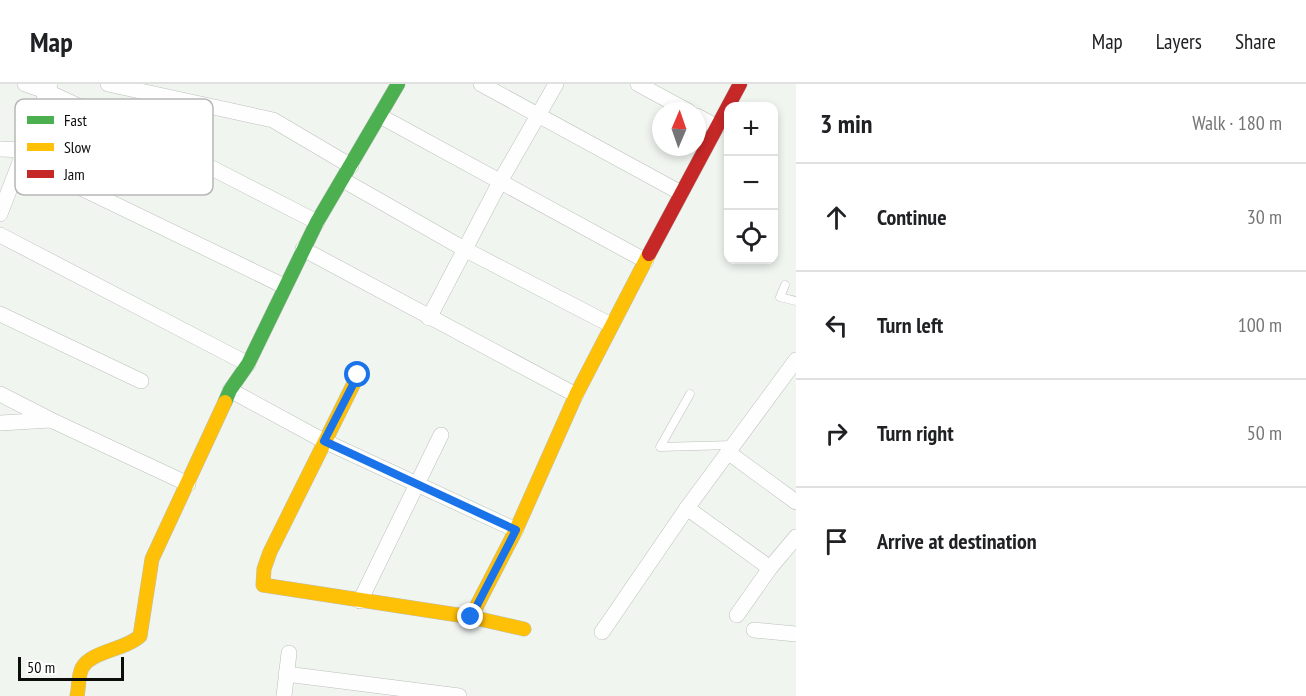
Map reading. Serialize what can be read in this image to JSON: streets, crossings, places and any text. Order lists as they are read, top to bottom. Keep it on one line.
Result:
{"legend":["Fast","Slow","Jam"],"scale_bar":"50 m","north":"top","page":{"header":"Map","nav":["Map","Layers","Share"],"heading":["3 min","Walk · 180 m"],"map_buttons":["+","−"],"list":[["Continue","30 m"],["Turn left","100 m"],["Turn right","50 m"],"Arrive at destination"],"scale":"50 m"}}
